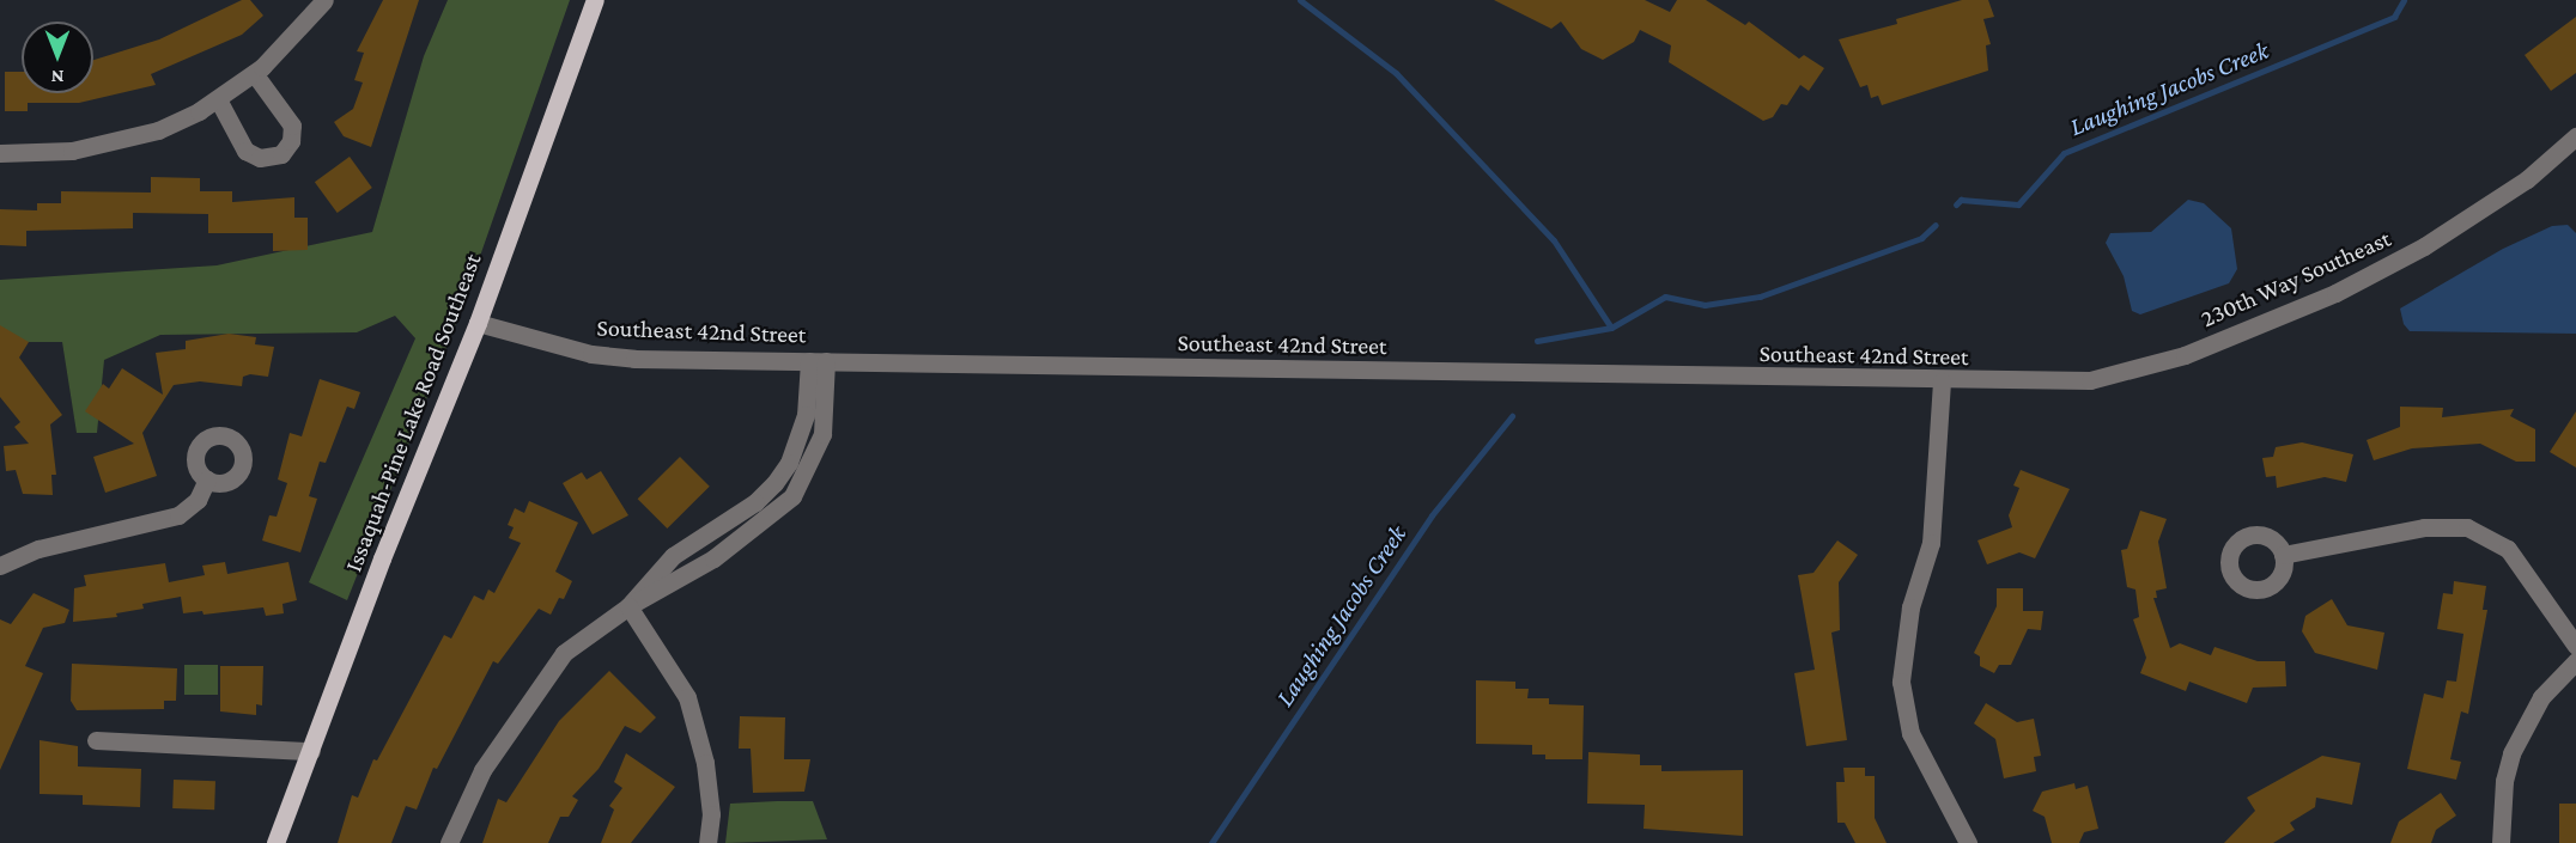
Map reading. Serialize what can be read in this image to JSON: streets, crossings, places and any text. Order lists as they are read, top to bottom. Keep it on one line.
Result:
{"streets":{"main road":["Issaquah-Pine Lake Road Southeast"],"street":["230th Way Southeast","Southeast 42nd Street"]},"crossings":[["230th Way Southeast","Southeast 42nd Street"],["Southeast 42nd Street","Issaquah-Pine Lake Road Southeast"]],"water":["Laughing Jacobs Creek"],"north":"bottom"}
